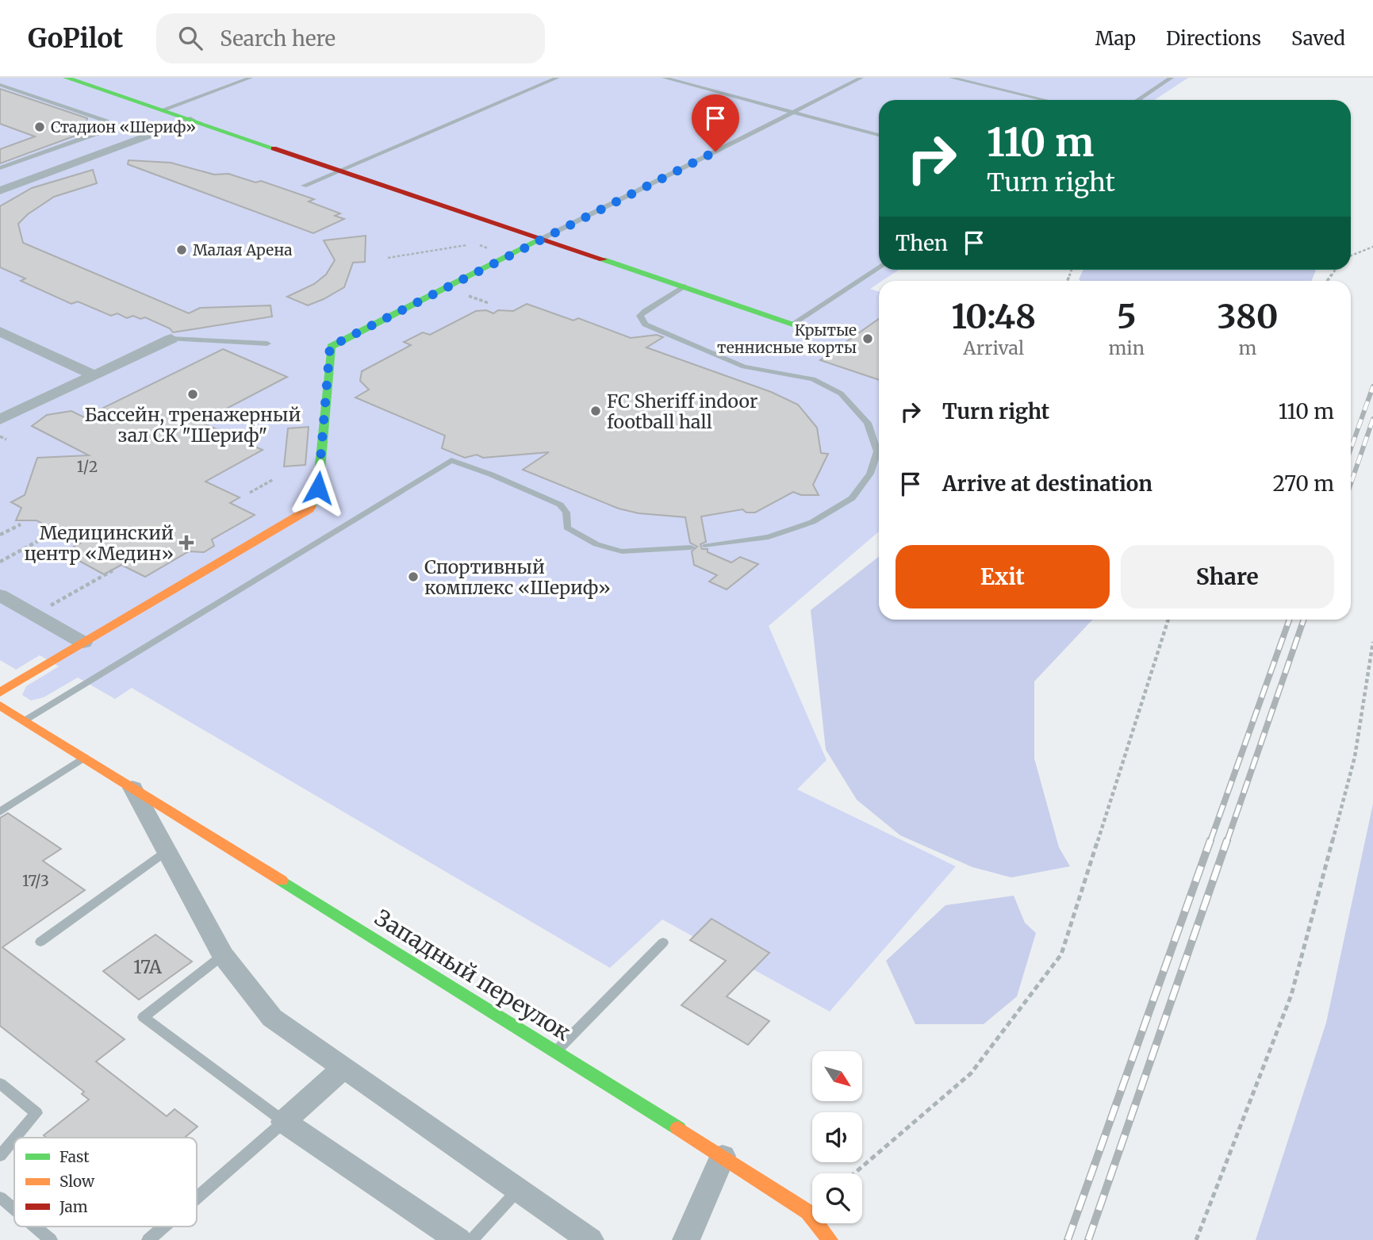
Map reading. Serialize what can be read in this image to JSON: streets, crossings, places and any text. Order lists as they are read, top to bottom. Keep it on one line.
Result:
{"streets":{"street":["Западный переулок"]},"places":{"other":["Стадион «Шериф»","Малая Арена","Крытые теннисные корты","Бассейн, тренажерный зал СК \"Шериф\"","FC Sheriff indoor football hall","Спортивный комплекс «Шериф»"],"health":["Медицинский центр «Медин»"]},"house_numbers":["1/2","17/3","17А"],"legend":["Fast","Slow","Jam"],"north":"bottom right","page":{"header":"GoPilot","search":"Search here","nav":["Map","Directions","Saved"],"turn":["110 m","Turn right"],"then":"Then","eta":["10:48","Arrival","5","min","380","m"],"list":[{"name":"Turn right","value":"110 m"},{"name":"Arrive at destination","value":"270 m"}],"buttons":["Exit","Share"]}}
